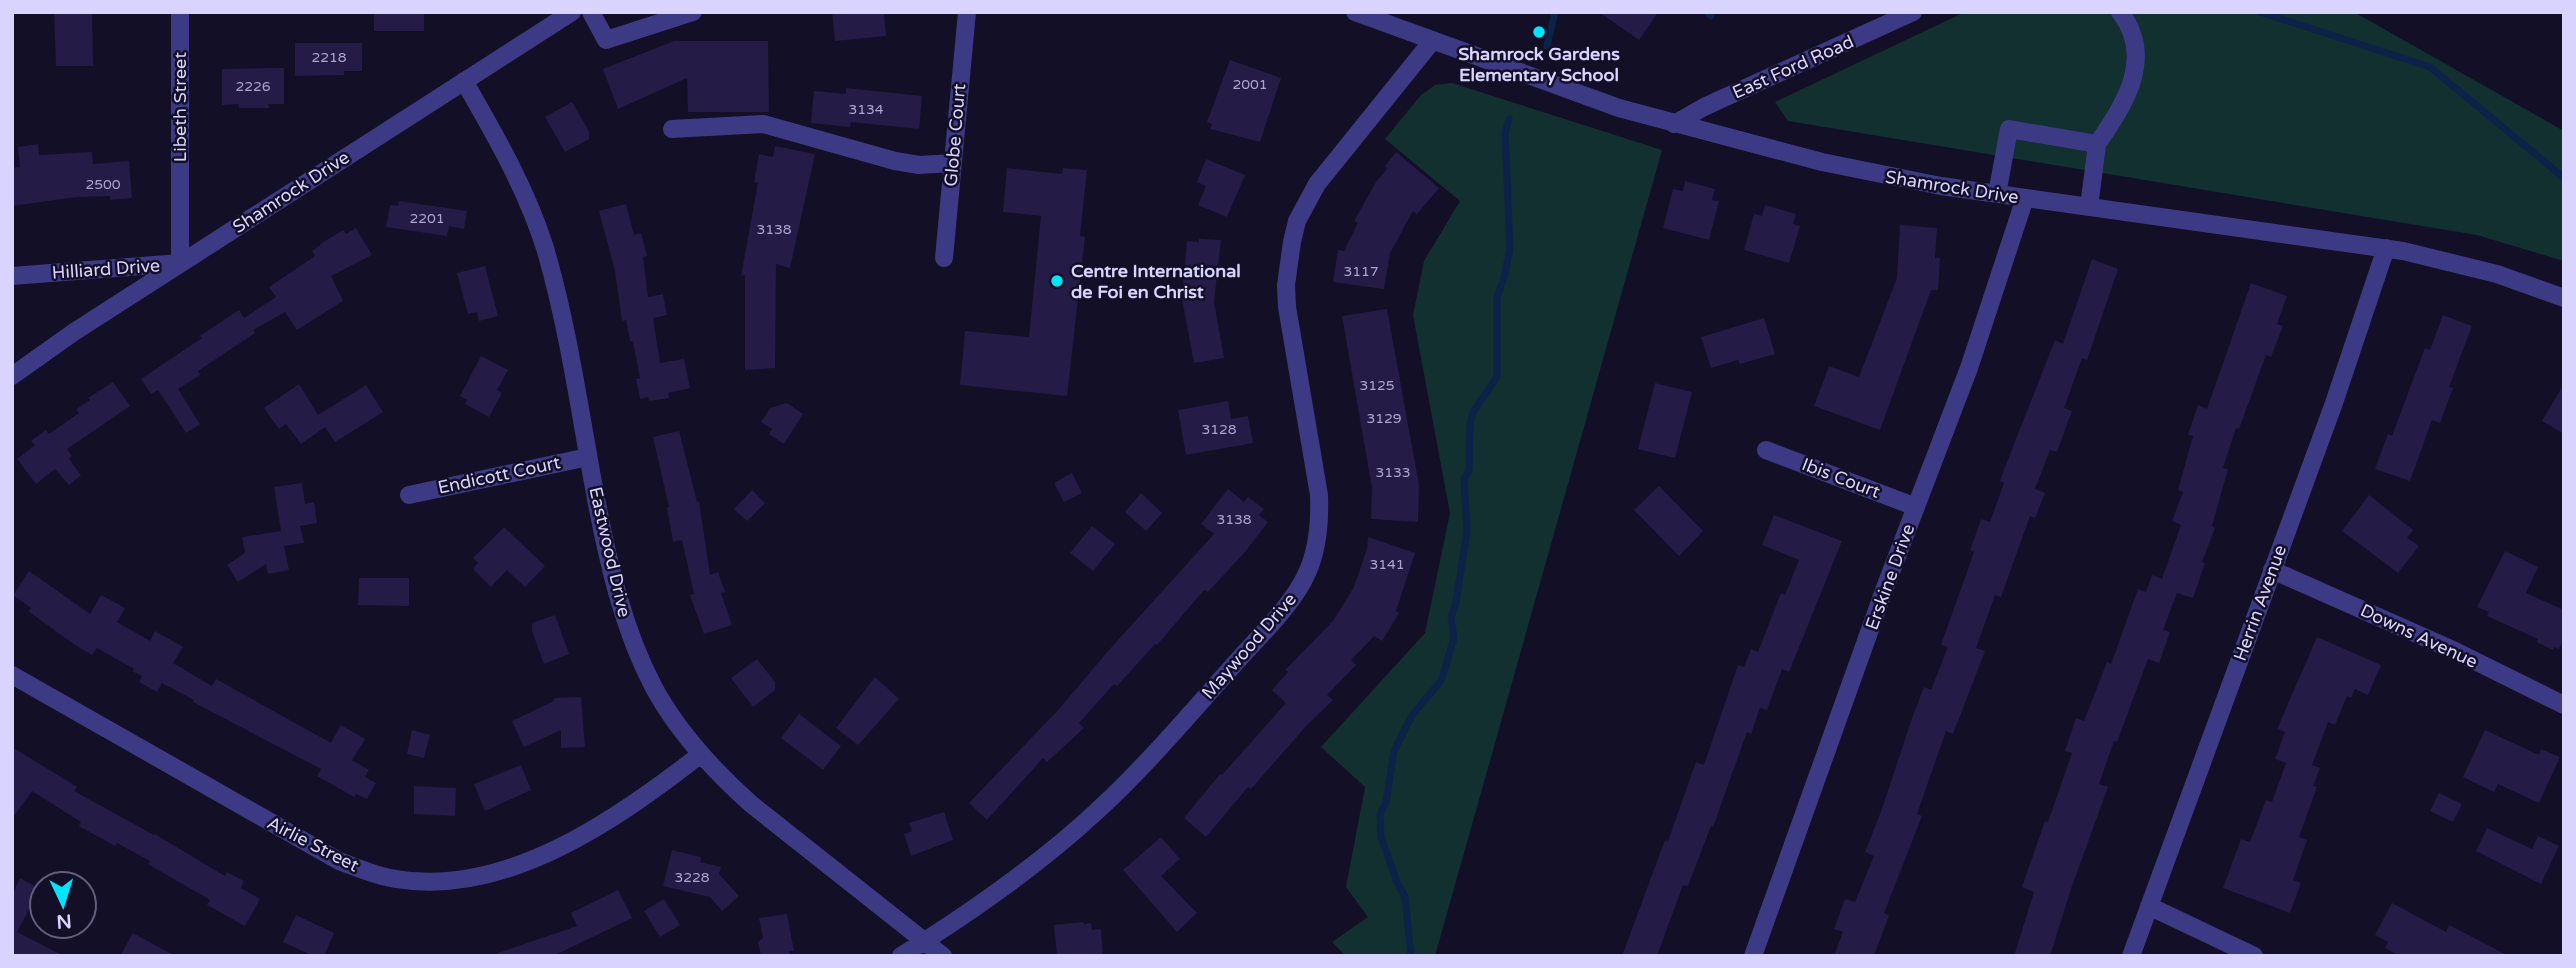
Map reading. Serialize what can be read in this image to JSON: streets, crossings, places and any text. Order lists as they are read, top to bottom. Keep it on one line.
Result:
{"streets":{"street":["East Ford Road","Libeth Street","Globe Court","Shamrock Drive","Hilliard Drive","Endicott Court","Ibis Court","Eastwood Drive","Erskine Drive","Herrin Avenue","Downs Avenue","Maywood Drive","Airlie Street"]},"crossings":[["East Ford Road","Shamrock Drive"],["Libeth Street","Hilliard Drive"],["Shamrock Drive","Hilliard Drive"],["Shamrock Drive","Eastwood Drive"],["Shamrock Drive","Erskine Drive"],["Shamrock Drive","Herrin Avenue"],["Shamrock Drive","Maywood Drive"],["Endicott Court","Eastwood Drive"],["Ibis Court","Erskine Drive"],["Eastwood Drive","Maywood Drive"],["Eastwood Drive","Airlie Street"],["Herrin Avenue","Downs Avenue"]],"places":["Shamrock Gardens Elementary School","Centre International de Foi en Christ"],"house_numbers":["2218","2001","2226","3134","2500","2201","3138","3117","3125","3129","3128","3133","3138","3141","3228"],"north":"bottom"}
